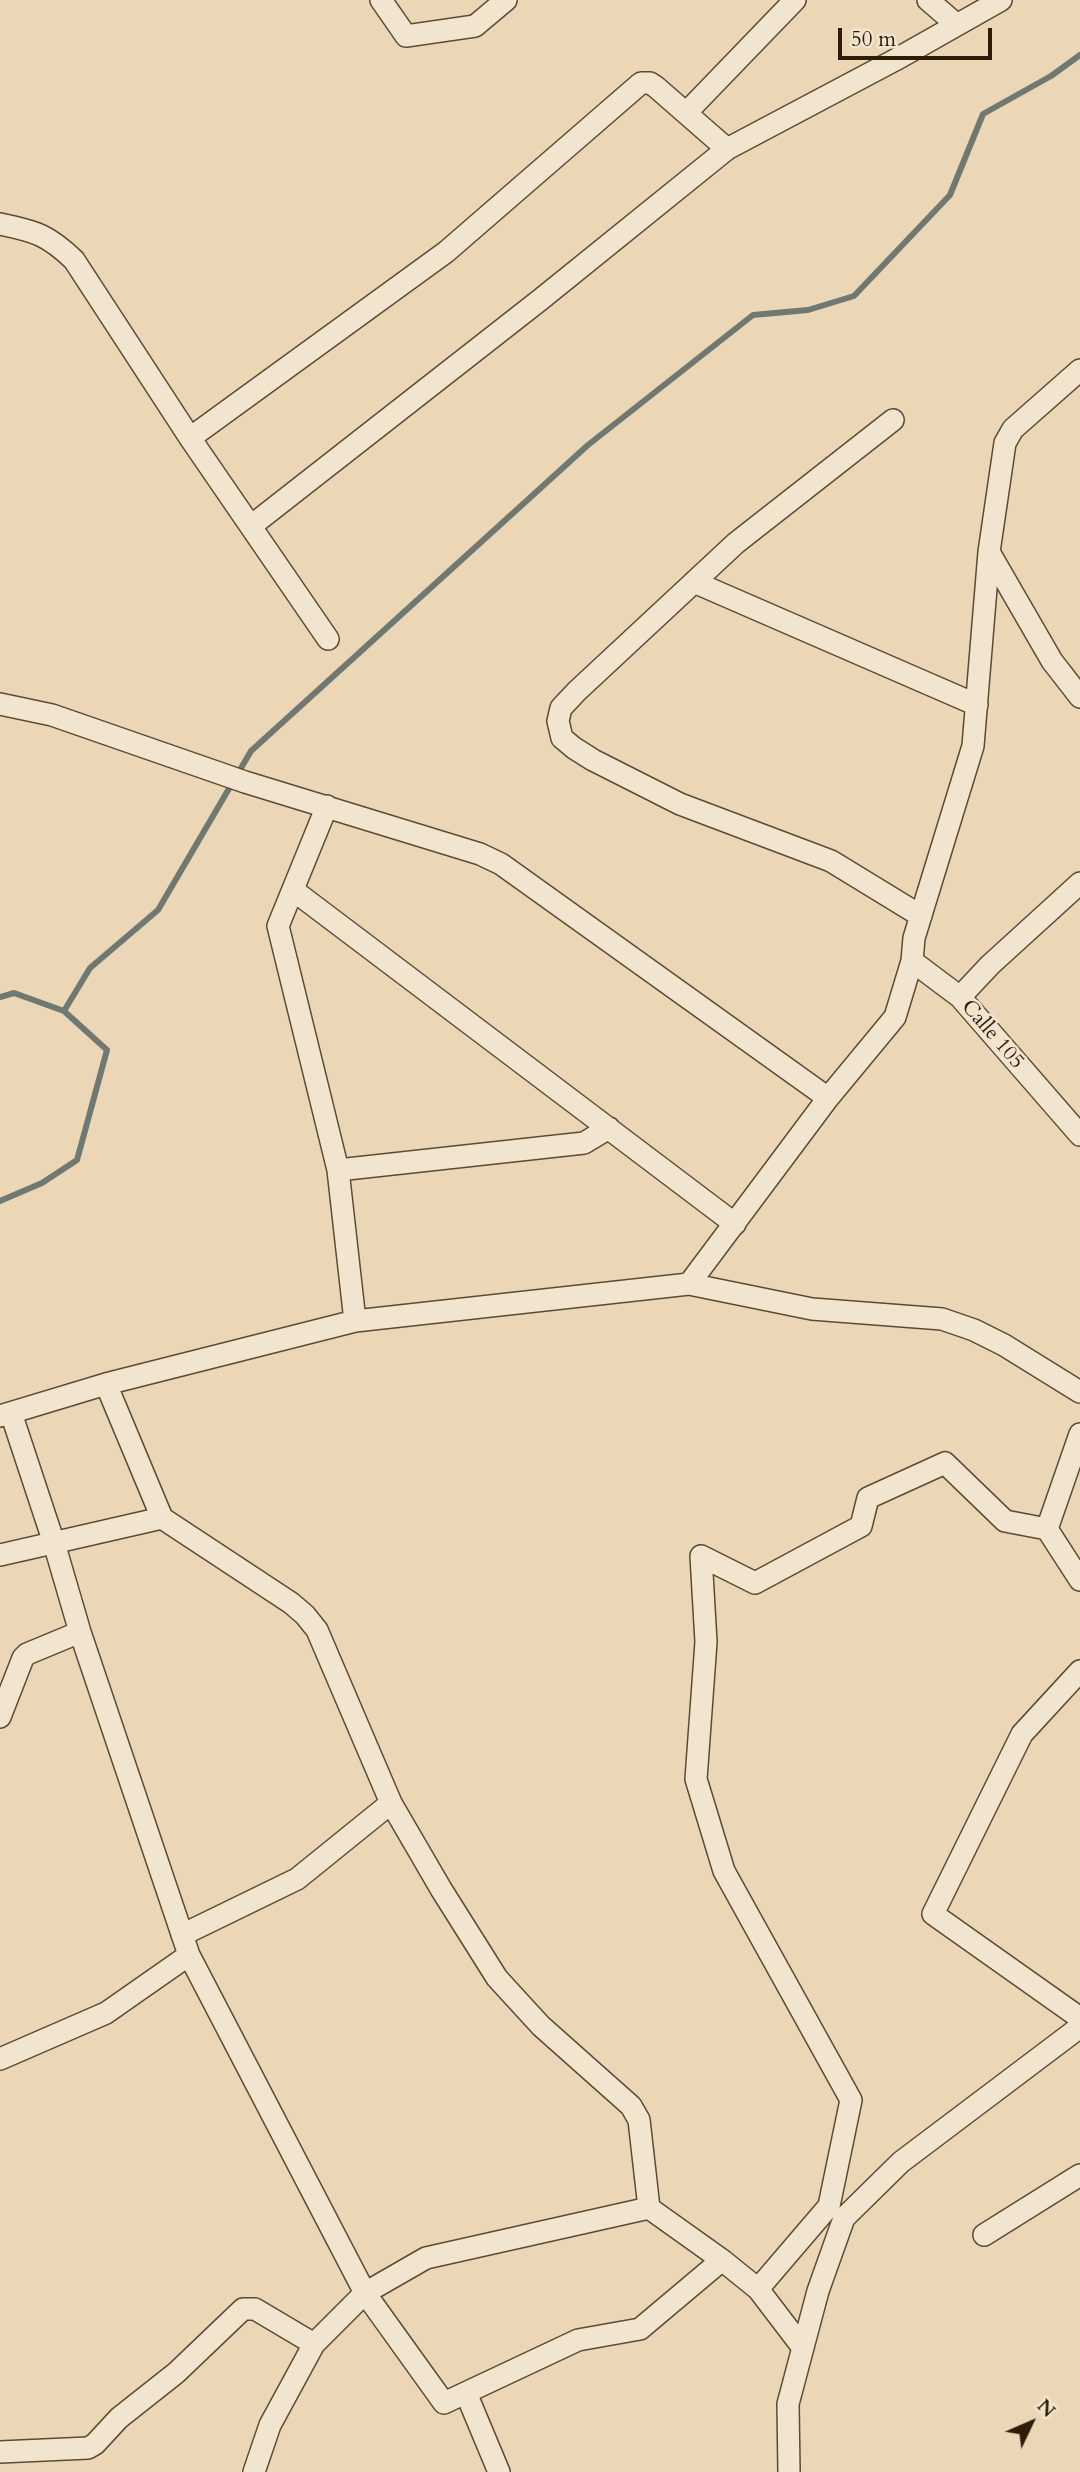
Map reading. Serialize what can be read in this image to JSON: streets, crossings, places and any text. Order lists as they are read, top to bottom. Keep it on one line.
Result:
{"streets":{"street":["Calle 105"]},"scale_bar":"50 m","north":"top right"}
